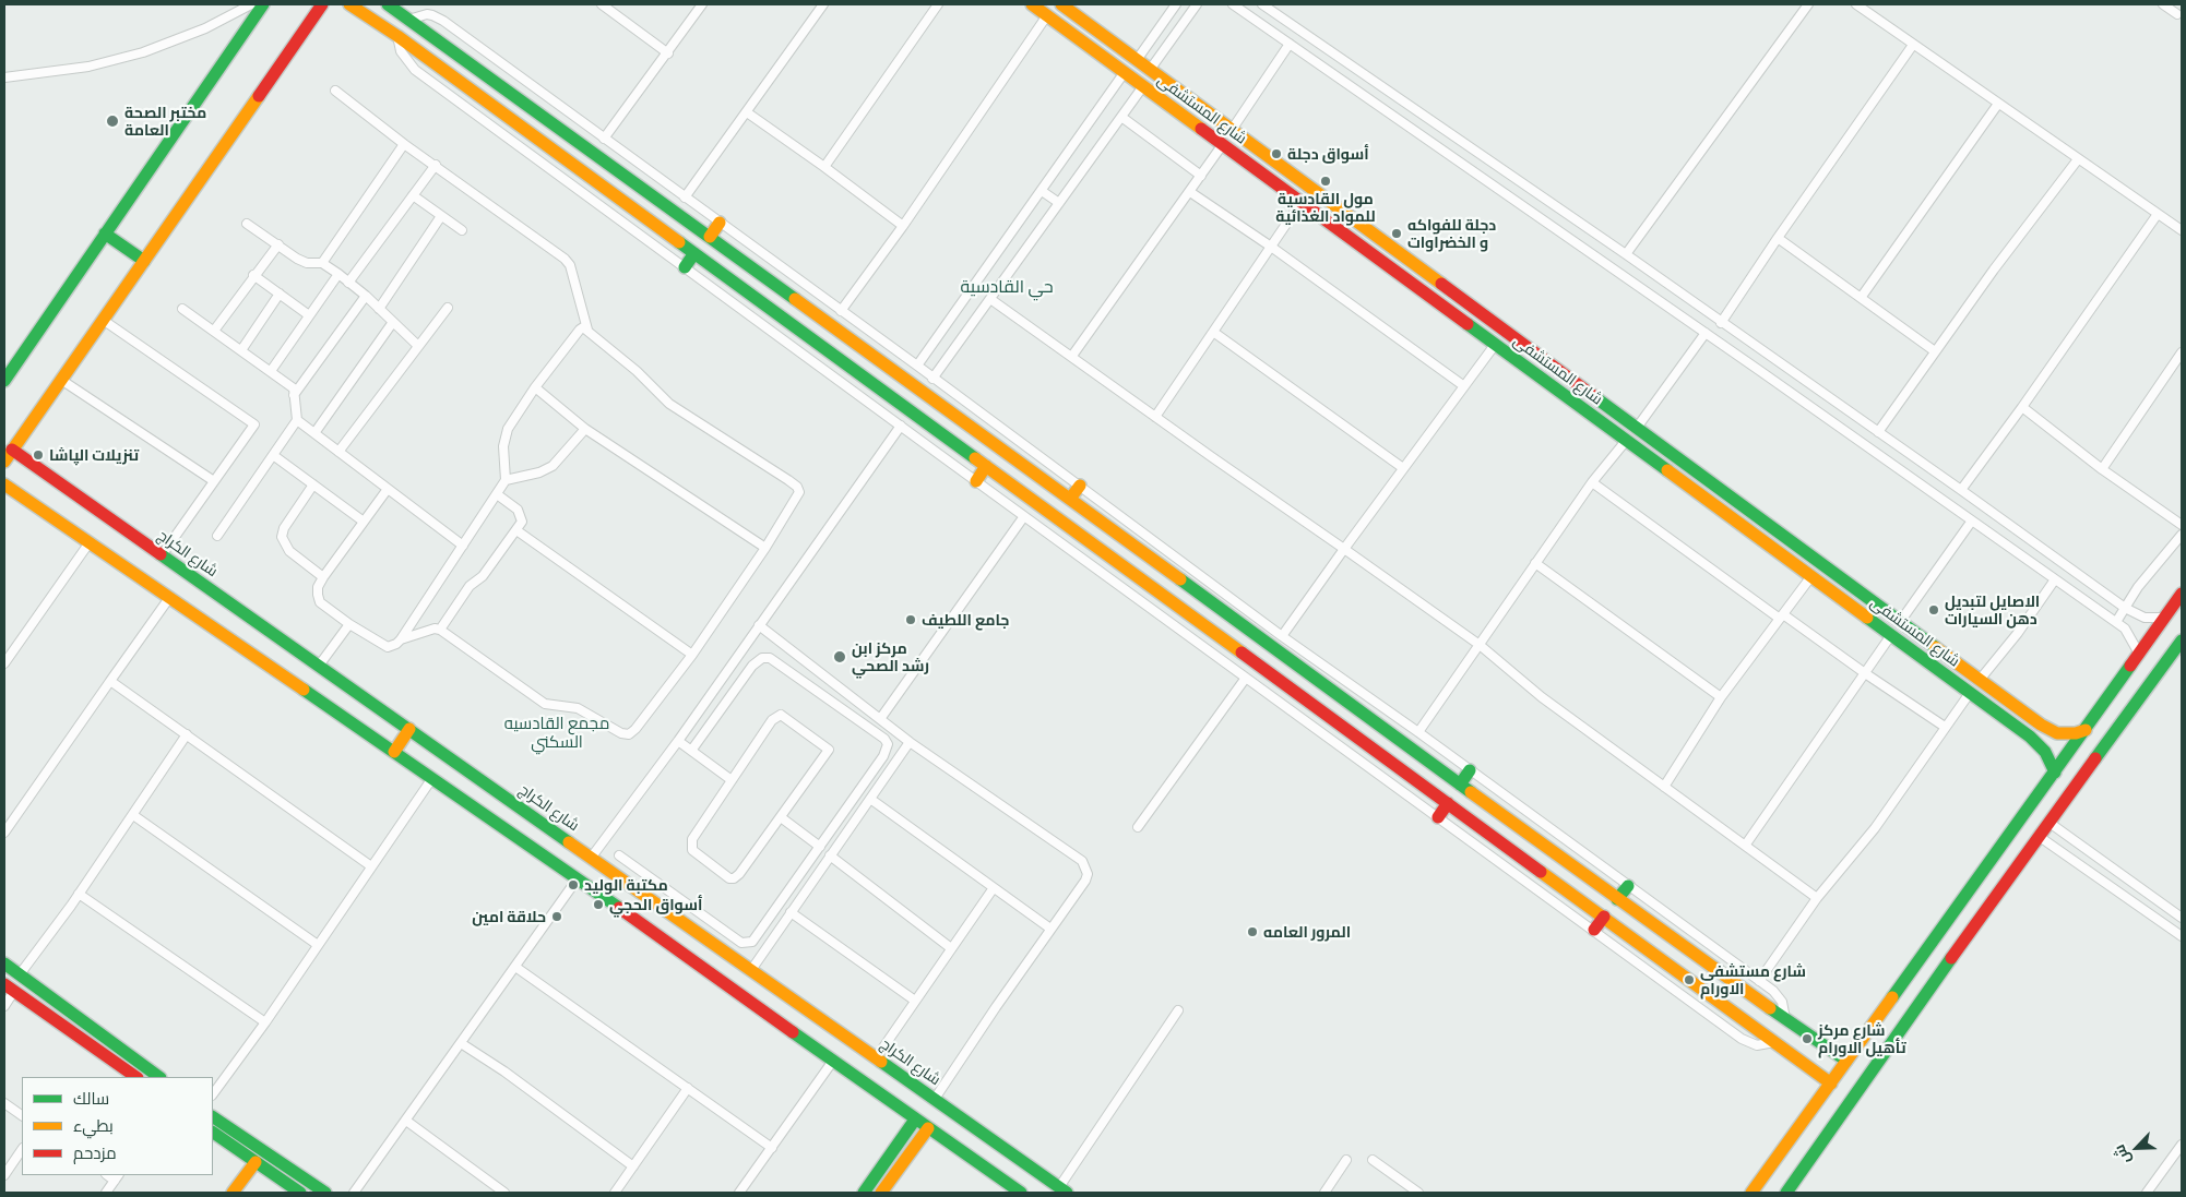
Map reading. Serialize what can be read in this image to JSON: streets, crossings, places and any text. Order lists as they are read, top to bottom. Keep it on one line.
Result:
{"streets":{"street":["شارع المستشفى","شارع الكراج"]},"districts":["حي القادسية","مجمع القادسيه السكني"],"places":["مختبر الصحة العامة","أسواق دجلة","مول القادسية للمواد الغذائية","دجلة للفواكه و الخضراوات","تنزيلات الپاشا","الاصايل لتبديل دهن السيارات","جامع اللطیف","مركز ابن رشد الصحي","مكتبة الوليد","أسواق الحجي","حلاقة امين","المرور العامه","شارع مستشفى الاورام","شارع مركز تأهيل الاورام"],"legend":["سالك","بطيء","مزدحم"],"north":"bottom left"}
